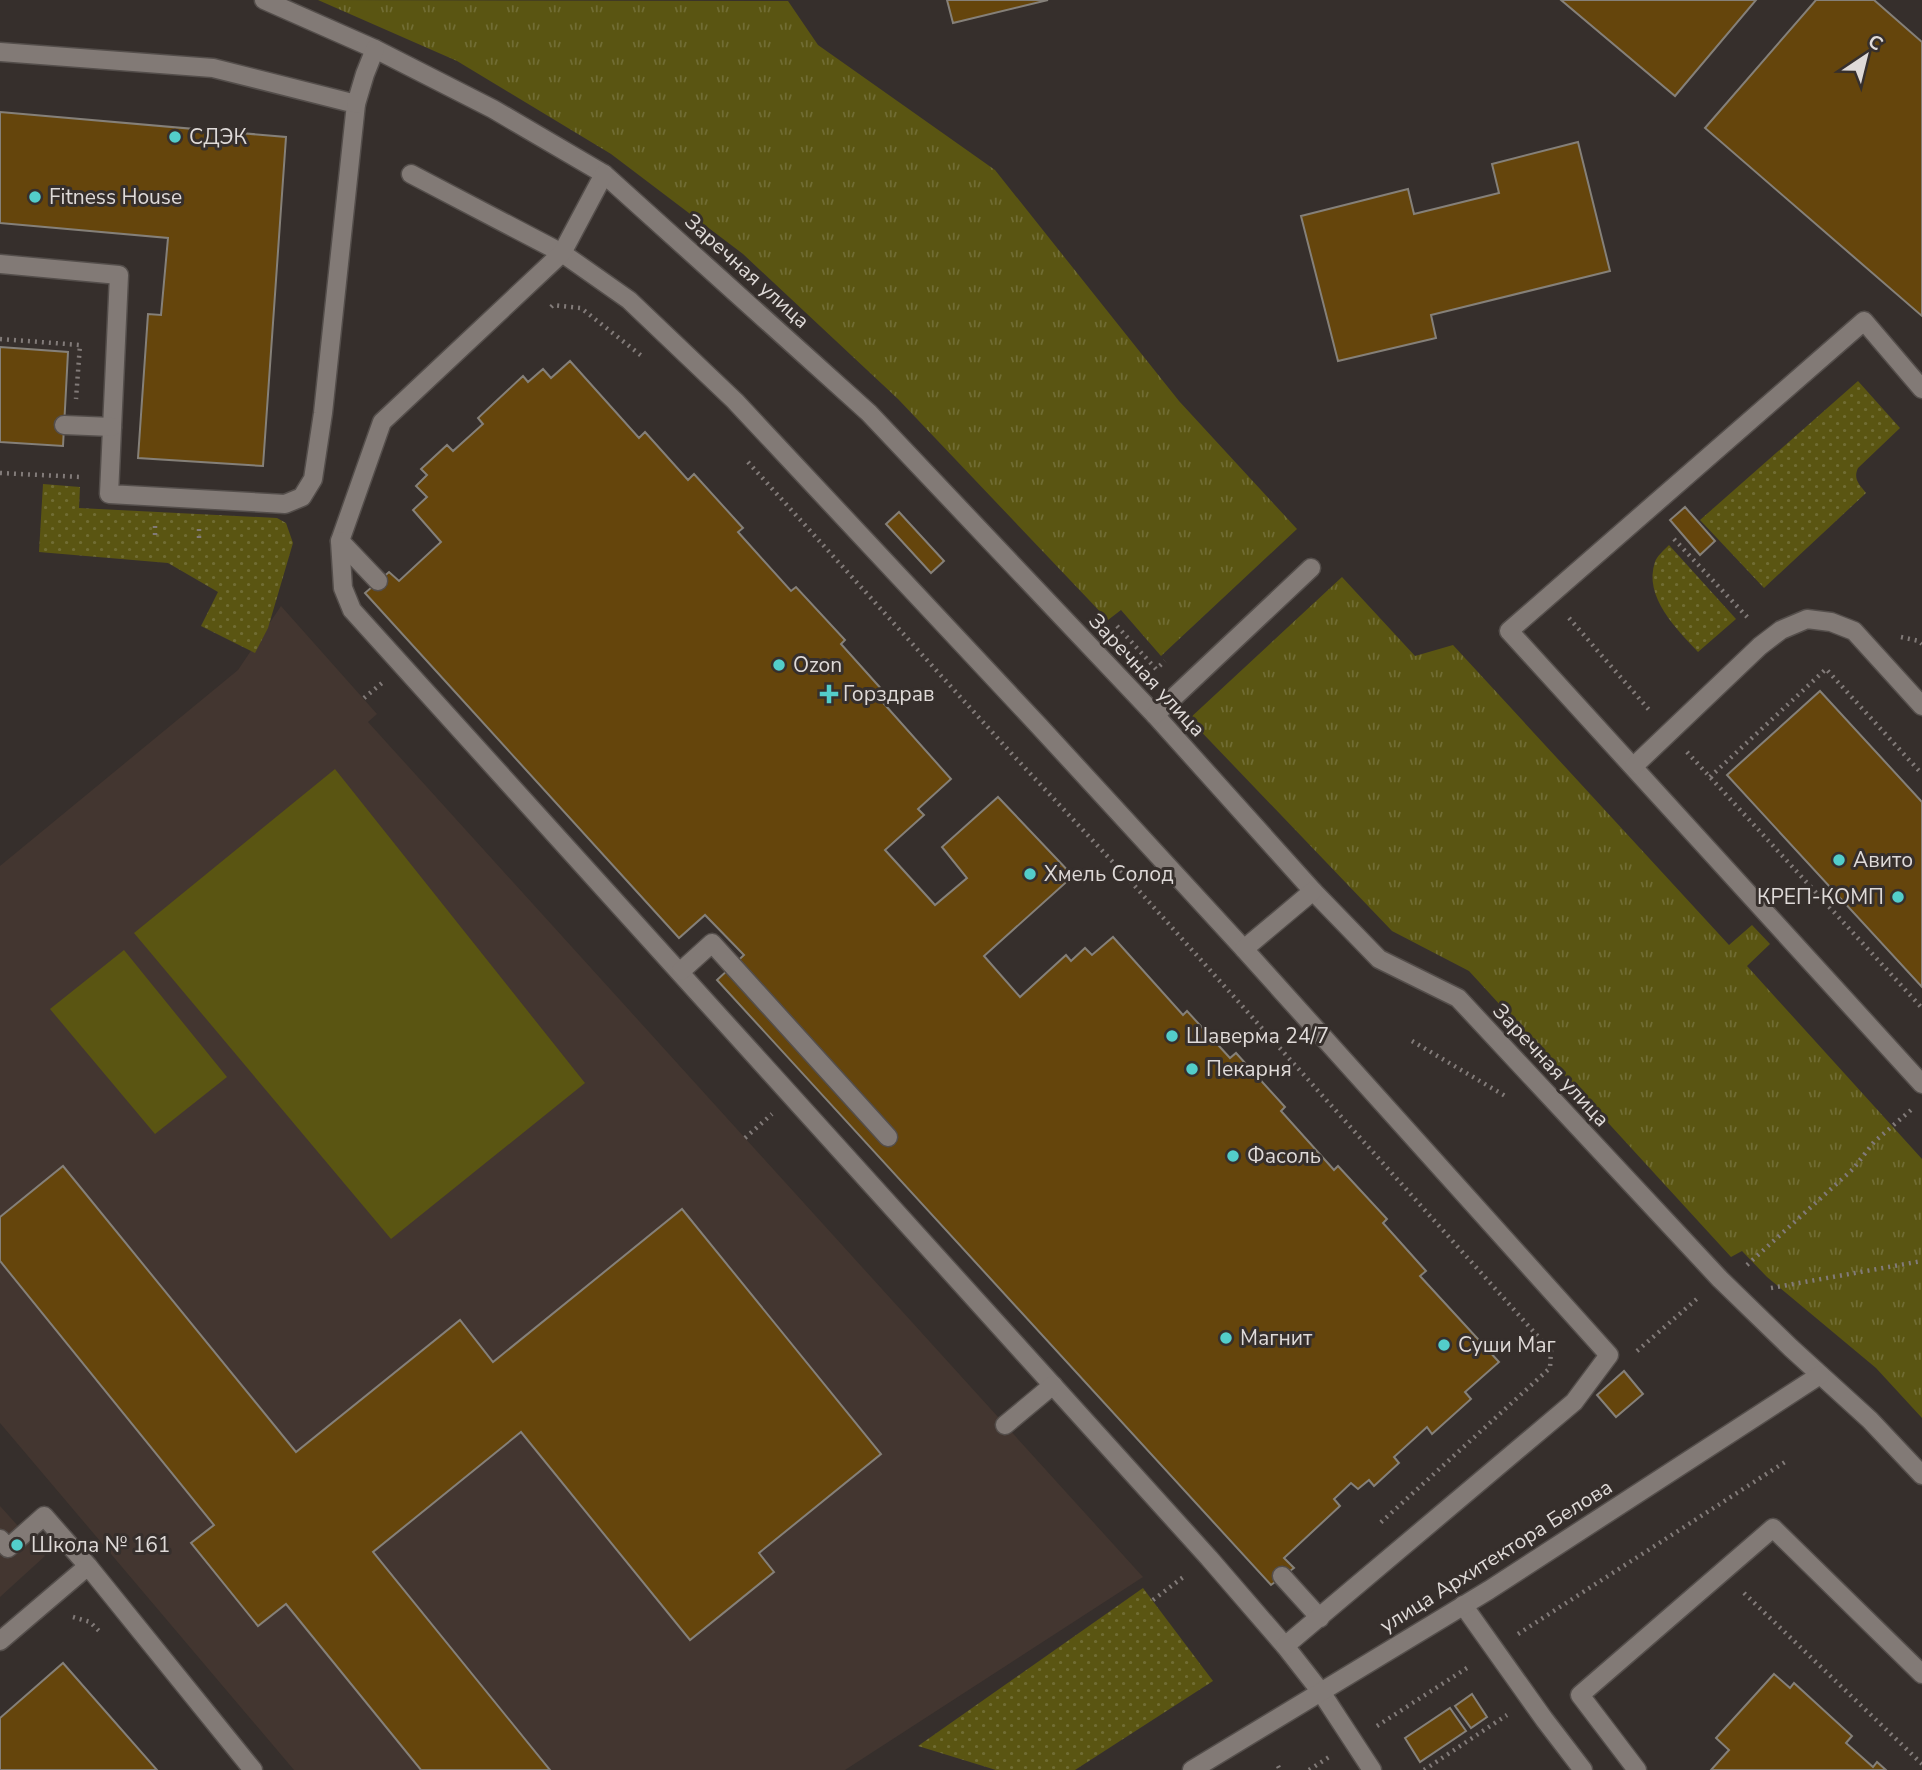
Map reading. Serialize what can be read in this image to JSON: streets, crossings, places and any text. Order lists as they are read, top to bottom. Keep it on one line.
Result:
{"streets":{"street":["Заречная улица","улица Архитектора Белова"]},"crossings":[["Заречная улица","улица Архитектора Белова"]],"places":{"other":["СДЭК","Fitness House","Ozon","Авито","Хмель Солод","КРЕП-КОМП","Шаверма 24/7","Пекарня","Фасоль","Магнит","Суши Маг","Школа № 161"],"health":["Горздрав"]},"north":"top right"}
